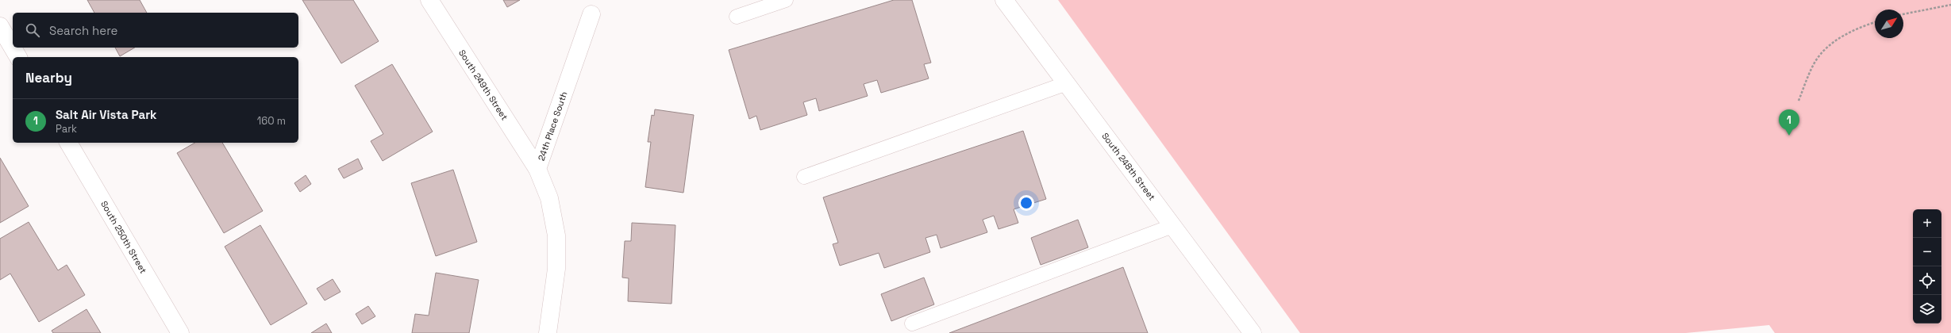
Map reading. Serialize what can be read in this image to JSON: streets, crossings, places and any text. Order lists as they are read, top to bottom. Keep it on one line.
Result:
{"streets":{"street":["South 249th Street","24th Place South","South 248th Street","South 250th Street"]},"crossings":[["South 249th Street","24th Place South"]],"north":"top right","page":{"search":"Search here","heading":"Nearby","list":[{"mark":"1","name":"Salt Air Vista Park","note":"Park","value":"160 m"}],"pins":"1","map_buttons":["+","−"]}}
